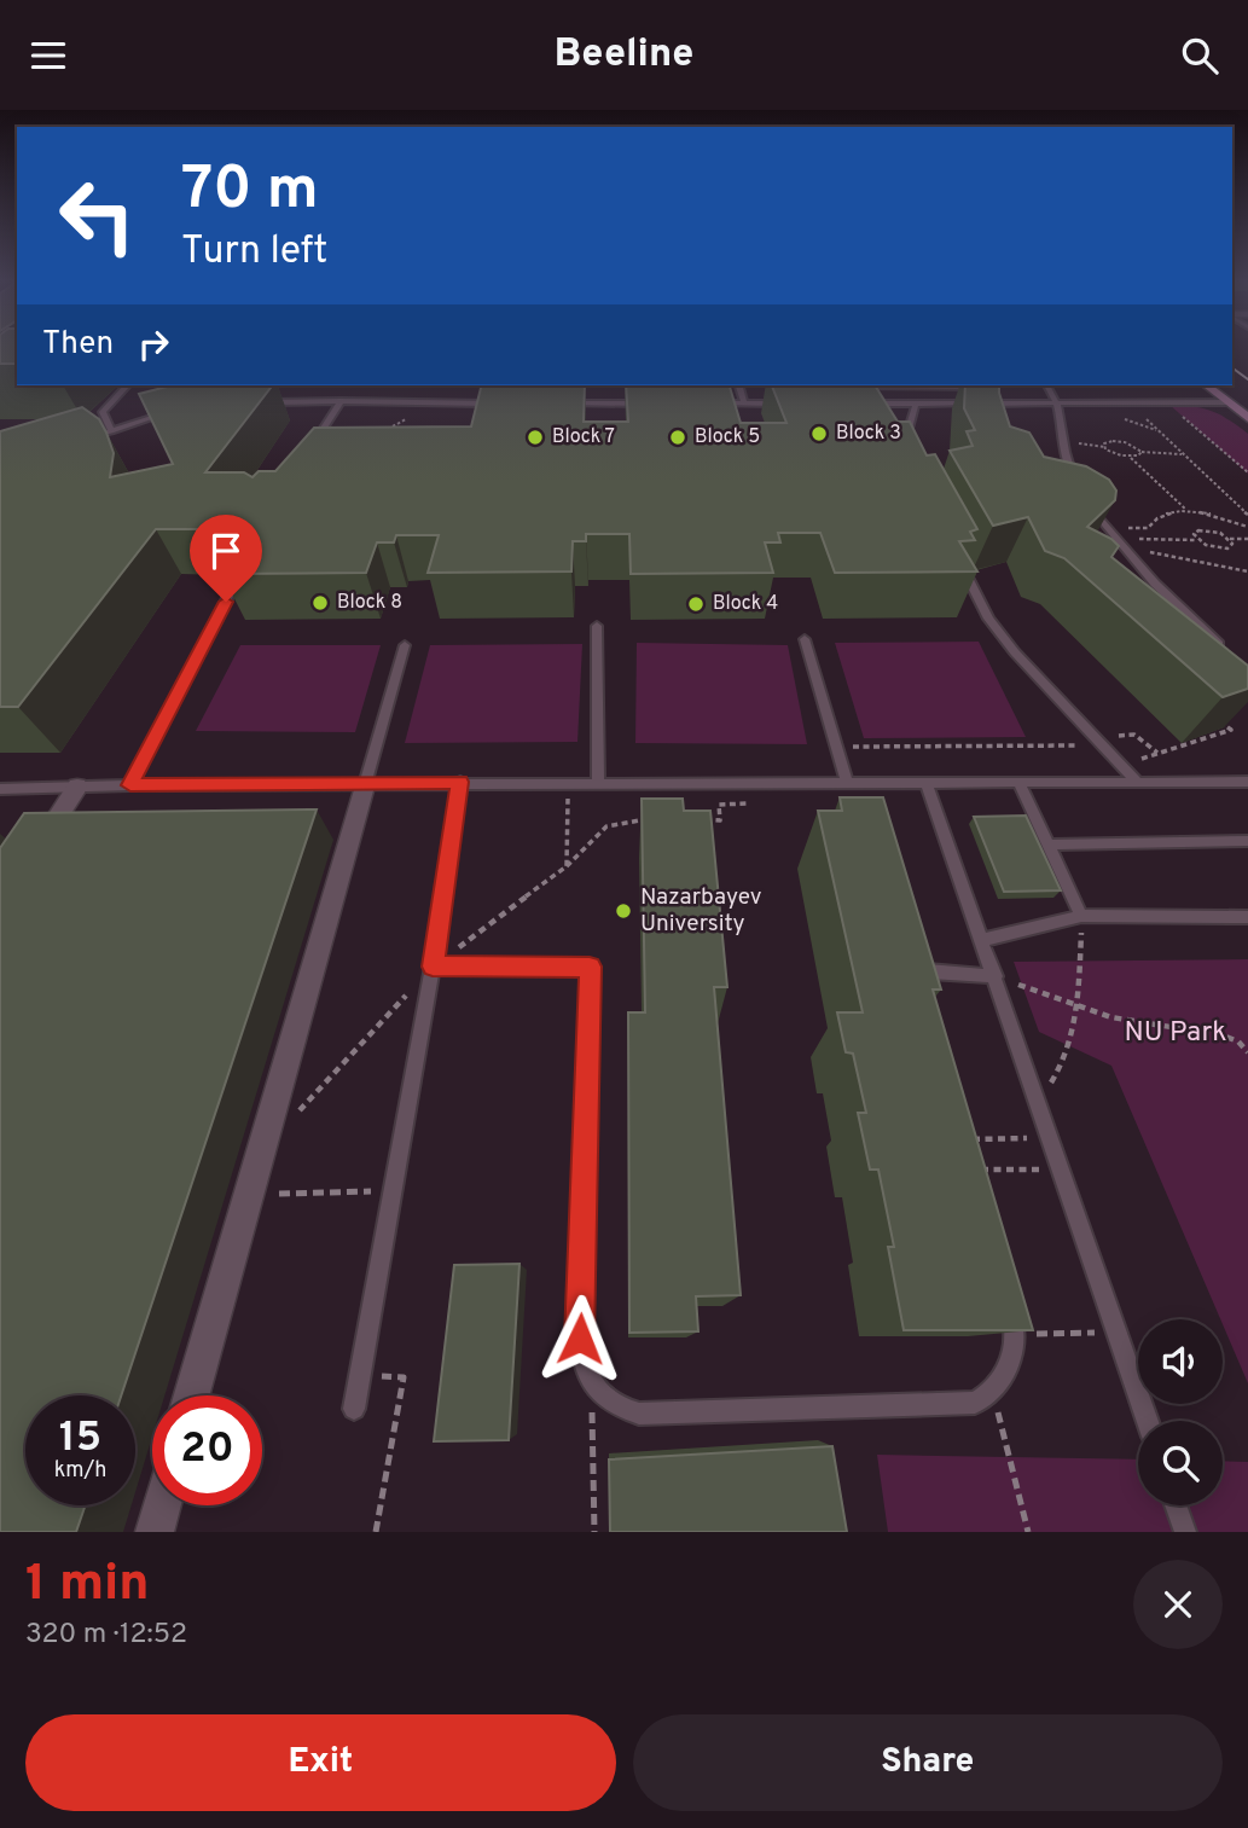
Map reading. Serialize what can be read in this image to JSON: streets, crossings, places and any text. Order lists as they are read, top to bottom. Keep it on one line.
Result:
{"parks":["NU Park"],"places":["Block 3","Block 7","Block 5","Block 8","Block 4","Nazarbayev University"],"page":{"header":"Beeline","turn":["70 m","Turn left"],"then":"Then","speed":"15 km/h","limit":"20","heading":["1 min","320 m · 12:52"],"buttons":["Exit","Share"]}}
